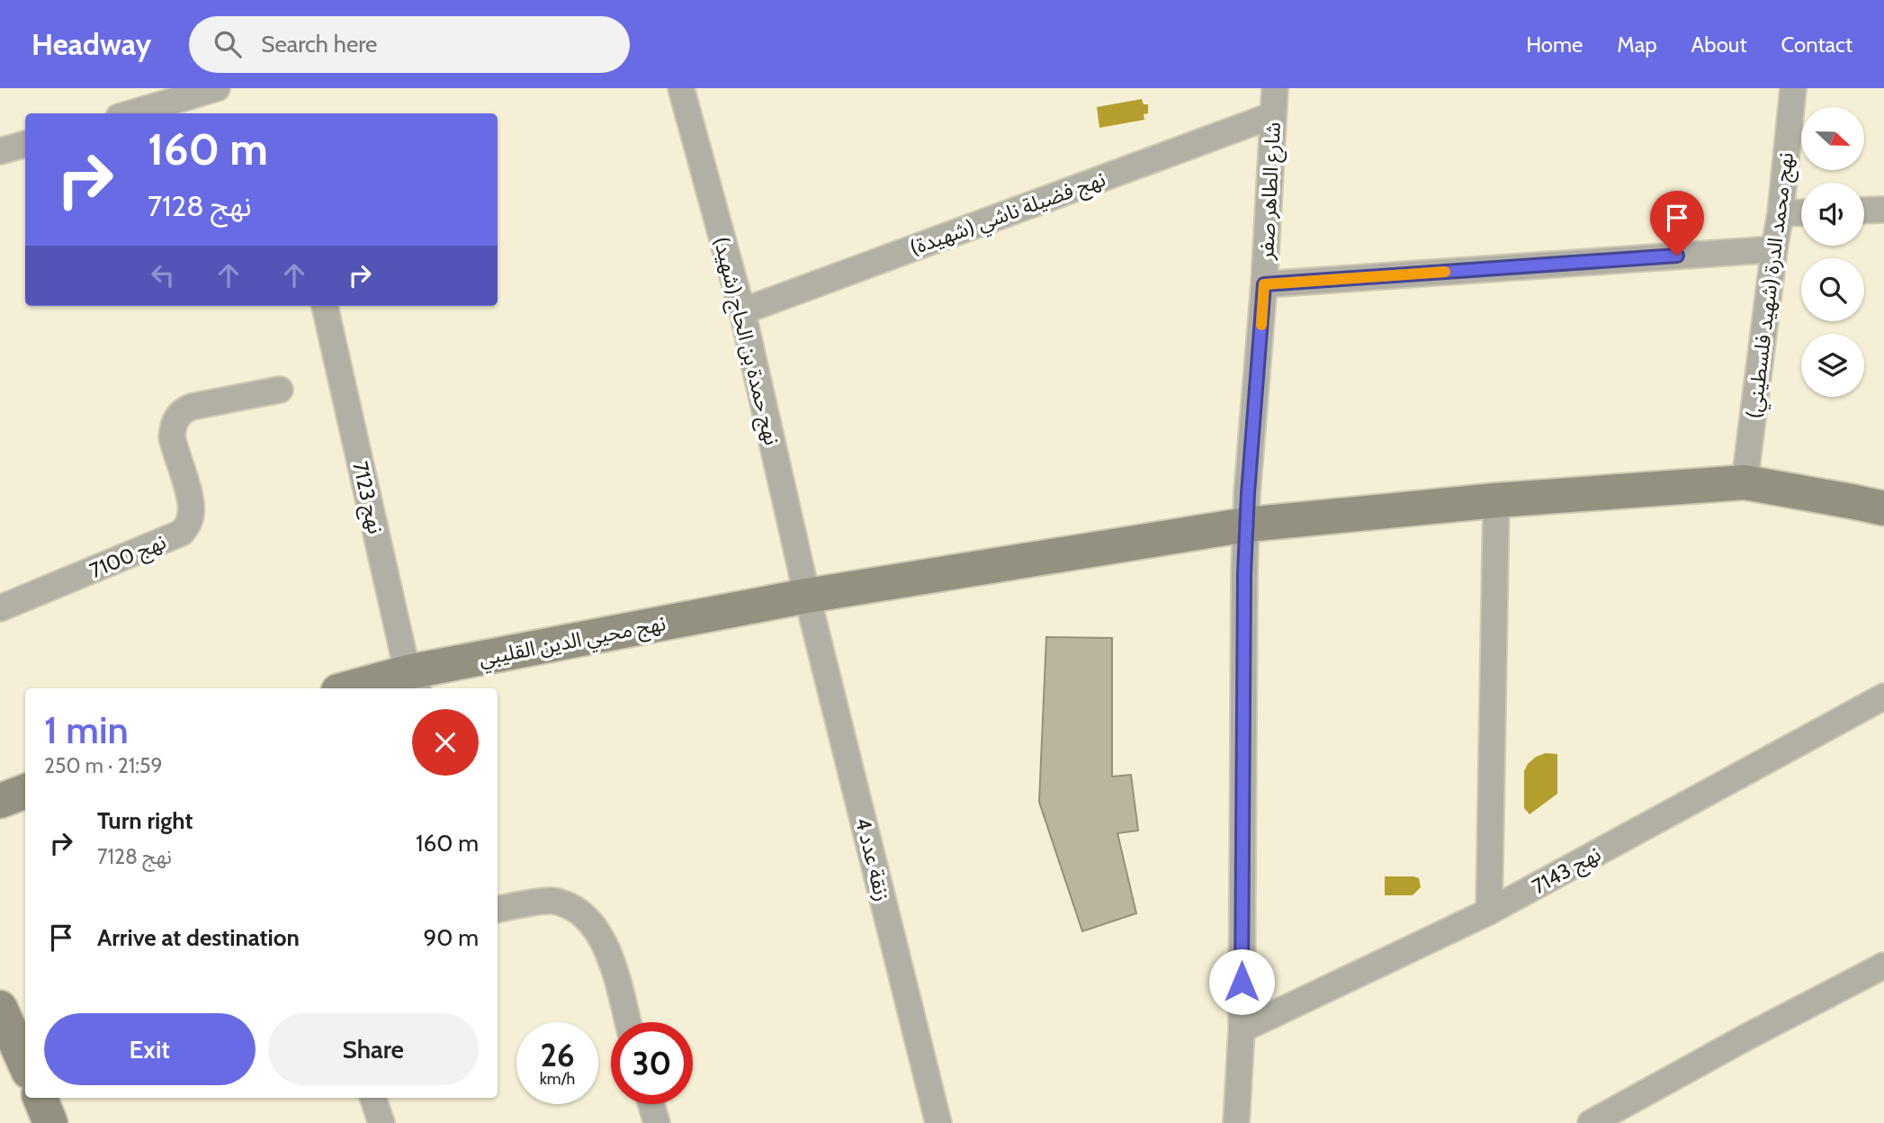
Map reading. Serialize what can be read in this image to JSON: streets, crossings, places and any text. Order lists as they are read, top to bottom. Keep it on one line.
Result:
{"streets":{"street":["شارع الطاهر صفر","نهج فضيلة ناشي (شهيدة)","نهج محمد الدرة (شهيد فلسطيني)","نهج حمدة بن الحاج (شهيد)","نهج 7123","نهج 7100","نهج محيي الدين القليبي","زنقة عدد 4","نهج 7143"]},"crossings":[["شارع الطاهر صفر","نهج فضيلة ناشي (شهيدة)"],["شارع الطاهر صفر","نهج محيي الدين القليبي"],["شارع الطاهر صفر","نهج 7143"],["نهج فضيلة ناشي (شهيدة)","نهج حمدة بن الحاج (شهيد)"],["نهج محمد الدرة (شهيد فلسطيني)","نهج محيي الدين القليبي"],["نهج حمدة بن الحاج (شهيد)","نهج محيي الدين القليبي"],["نهج حمدة بن الحاج (شهيد)","زنقة عدد 4"],["نهج 7123","نهج محيي الدين القليبي"],["نهج محيي الدين القليبي","زنقة عدد 4"]],"north":"right","page":{"header":"Headway","search":"Search here","nav":["Home","Map","About","Contact"],"turn":["160 m","نهج 7128"],"heading":["1 min","250 m · 21:59"],"list":[{"name":"Turn right","note":"نهج 7128","value":"160 m"},{"name":"Arrive at destination","value":"90 m"}],"buttons":["Exit","Share"],"speed":"26 km/h","limit":"30"}}
